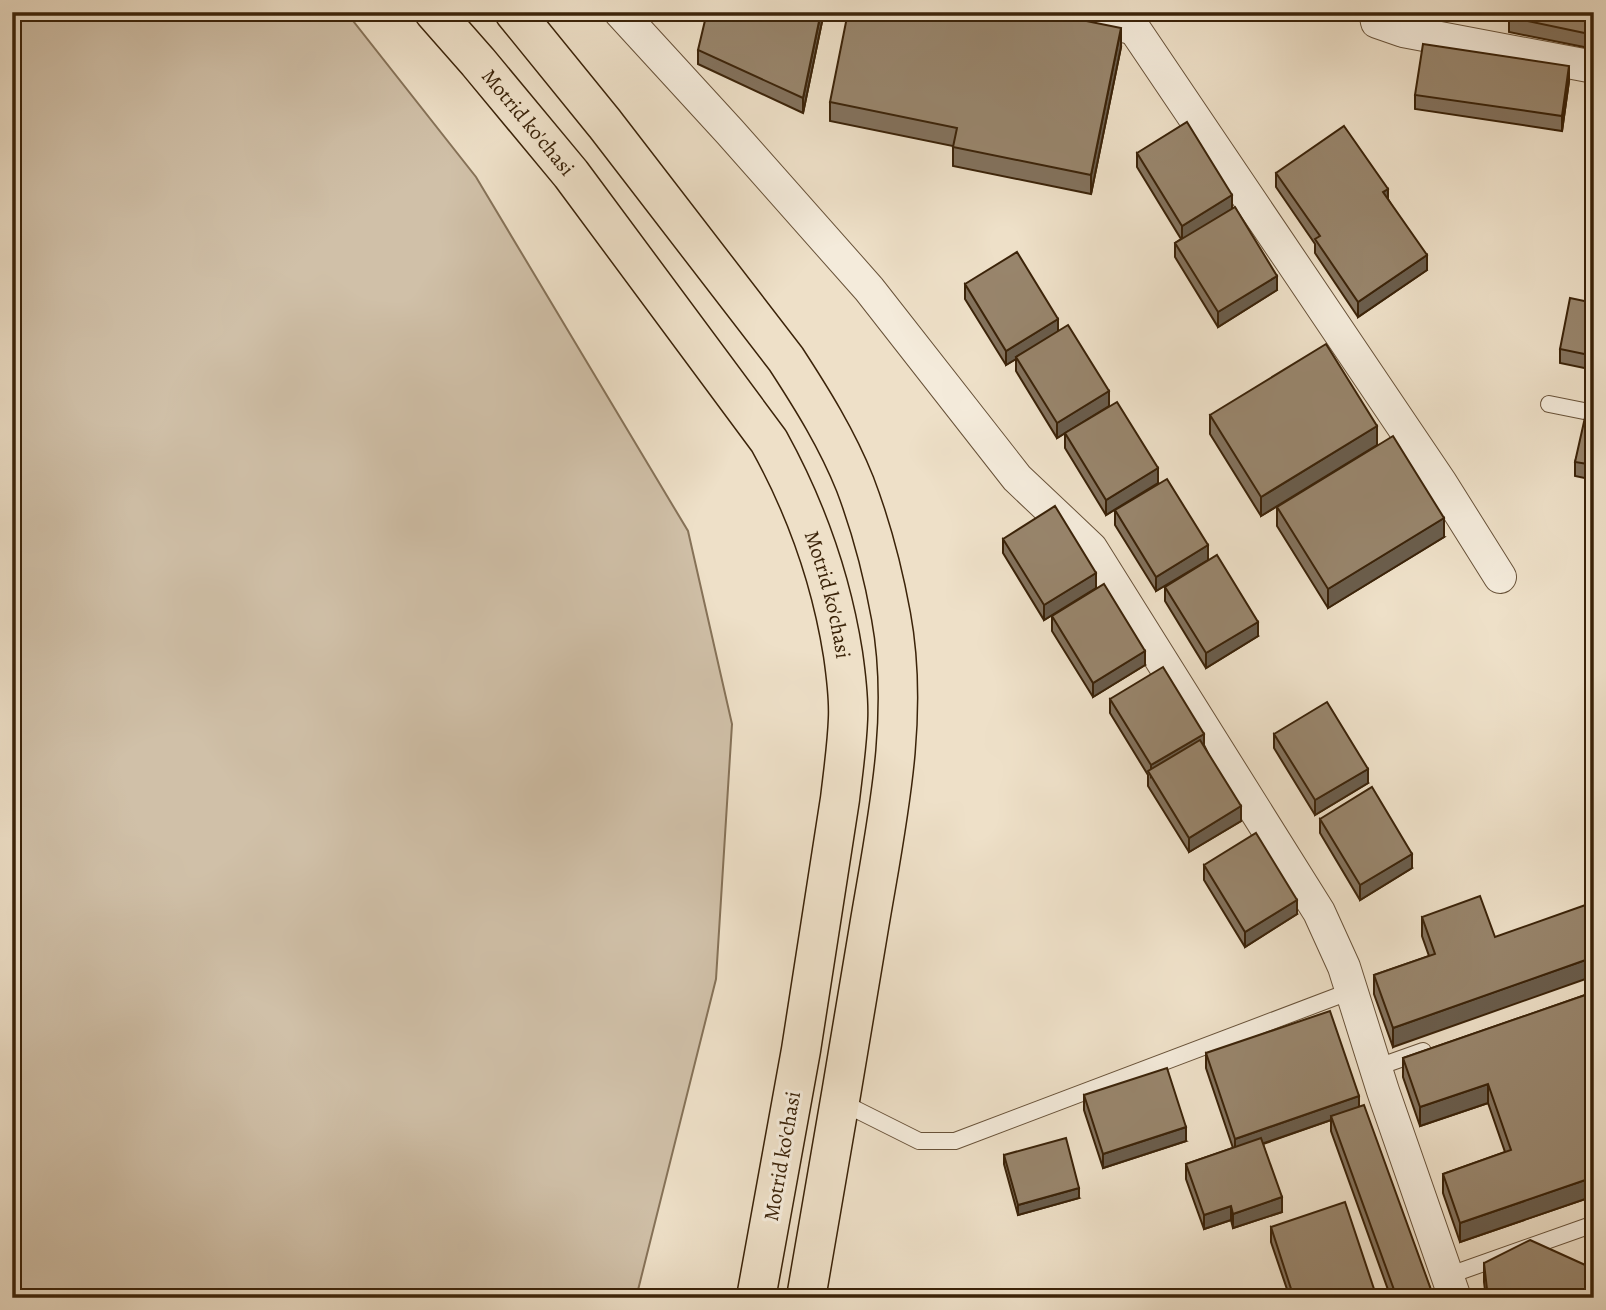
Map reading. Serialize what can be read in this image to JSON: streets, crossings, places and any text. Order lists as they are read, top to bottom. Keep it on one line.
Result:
{"streets":{"main road":["Motrid ko'chasi"]}}
